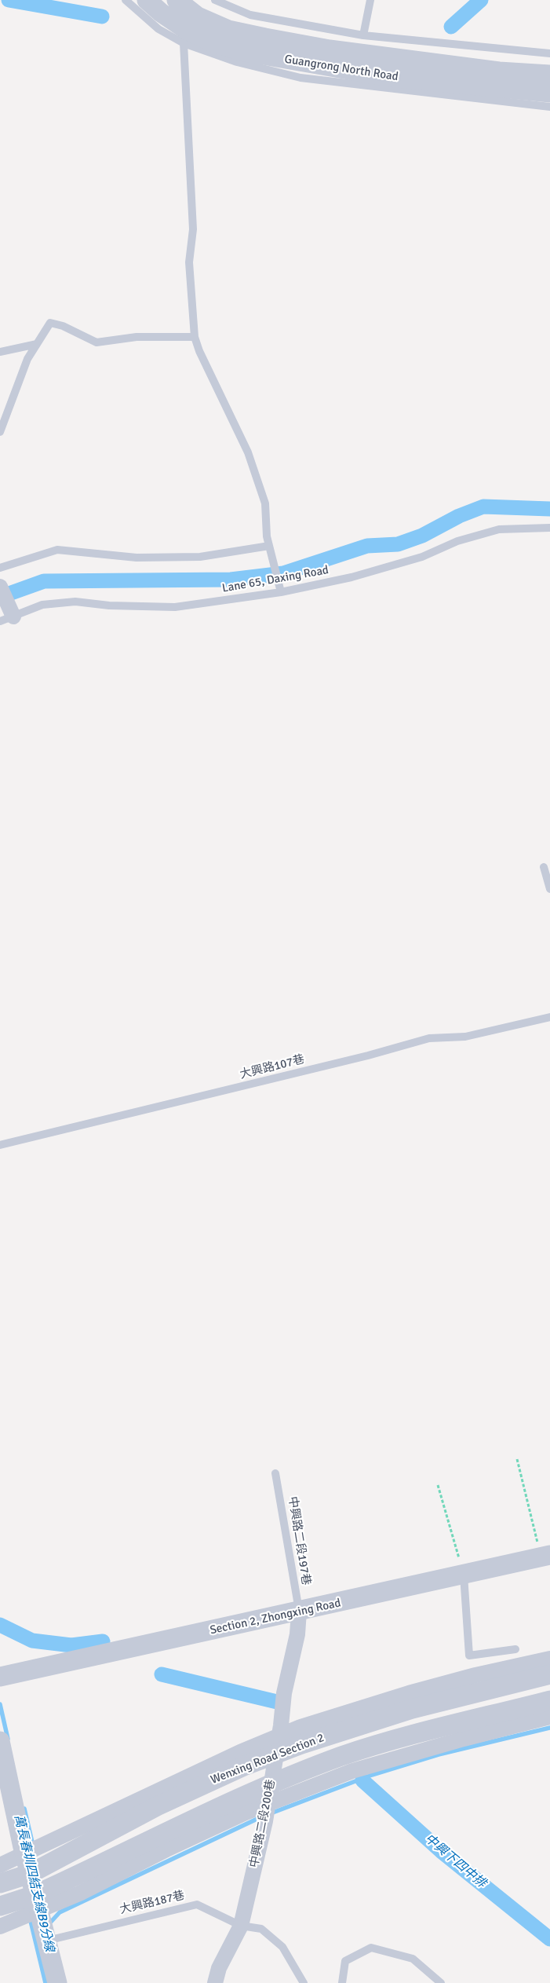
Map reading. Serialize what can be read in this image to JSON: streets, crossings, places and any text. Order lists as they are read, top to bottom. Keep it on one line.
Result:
{"streets":{"street":["Guangrong North Road","Section 2, Zhongxing Road","Wenxing Road Section 2","中興路二段200巷"],"lane":["Lane 65, Daxing Road","大興路107巷","中興路二段197巷","大興路187巷"]},"crossings":[["中興路二段197巷","Section 2, Zhongxing Road"],["中興路二段197巷","中興路二段200巷"],["Section 2, Zhongxing Road","中興路二段200巷"],["Wenxing Road Section 2","中興路二段200巷"],["中興路二段200巷","大興路187巷"]],"water":["中興下四中排","萬長春圳四結支線B9分線"]}
